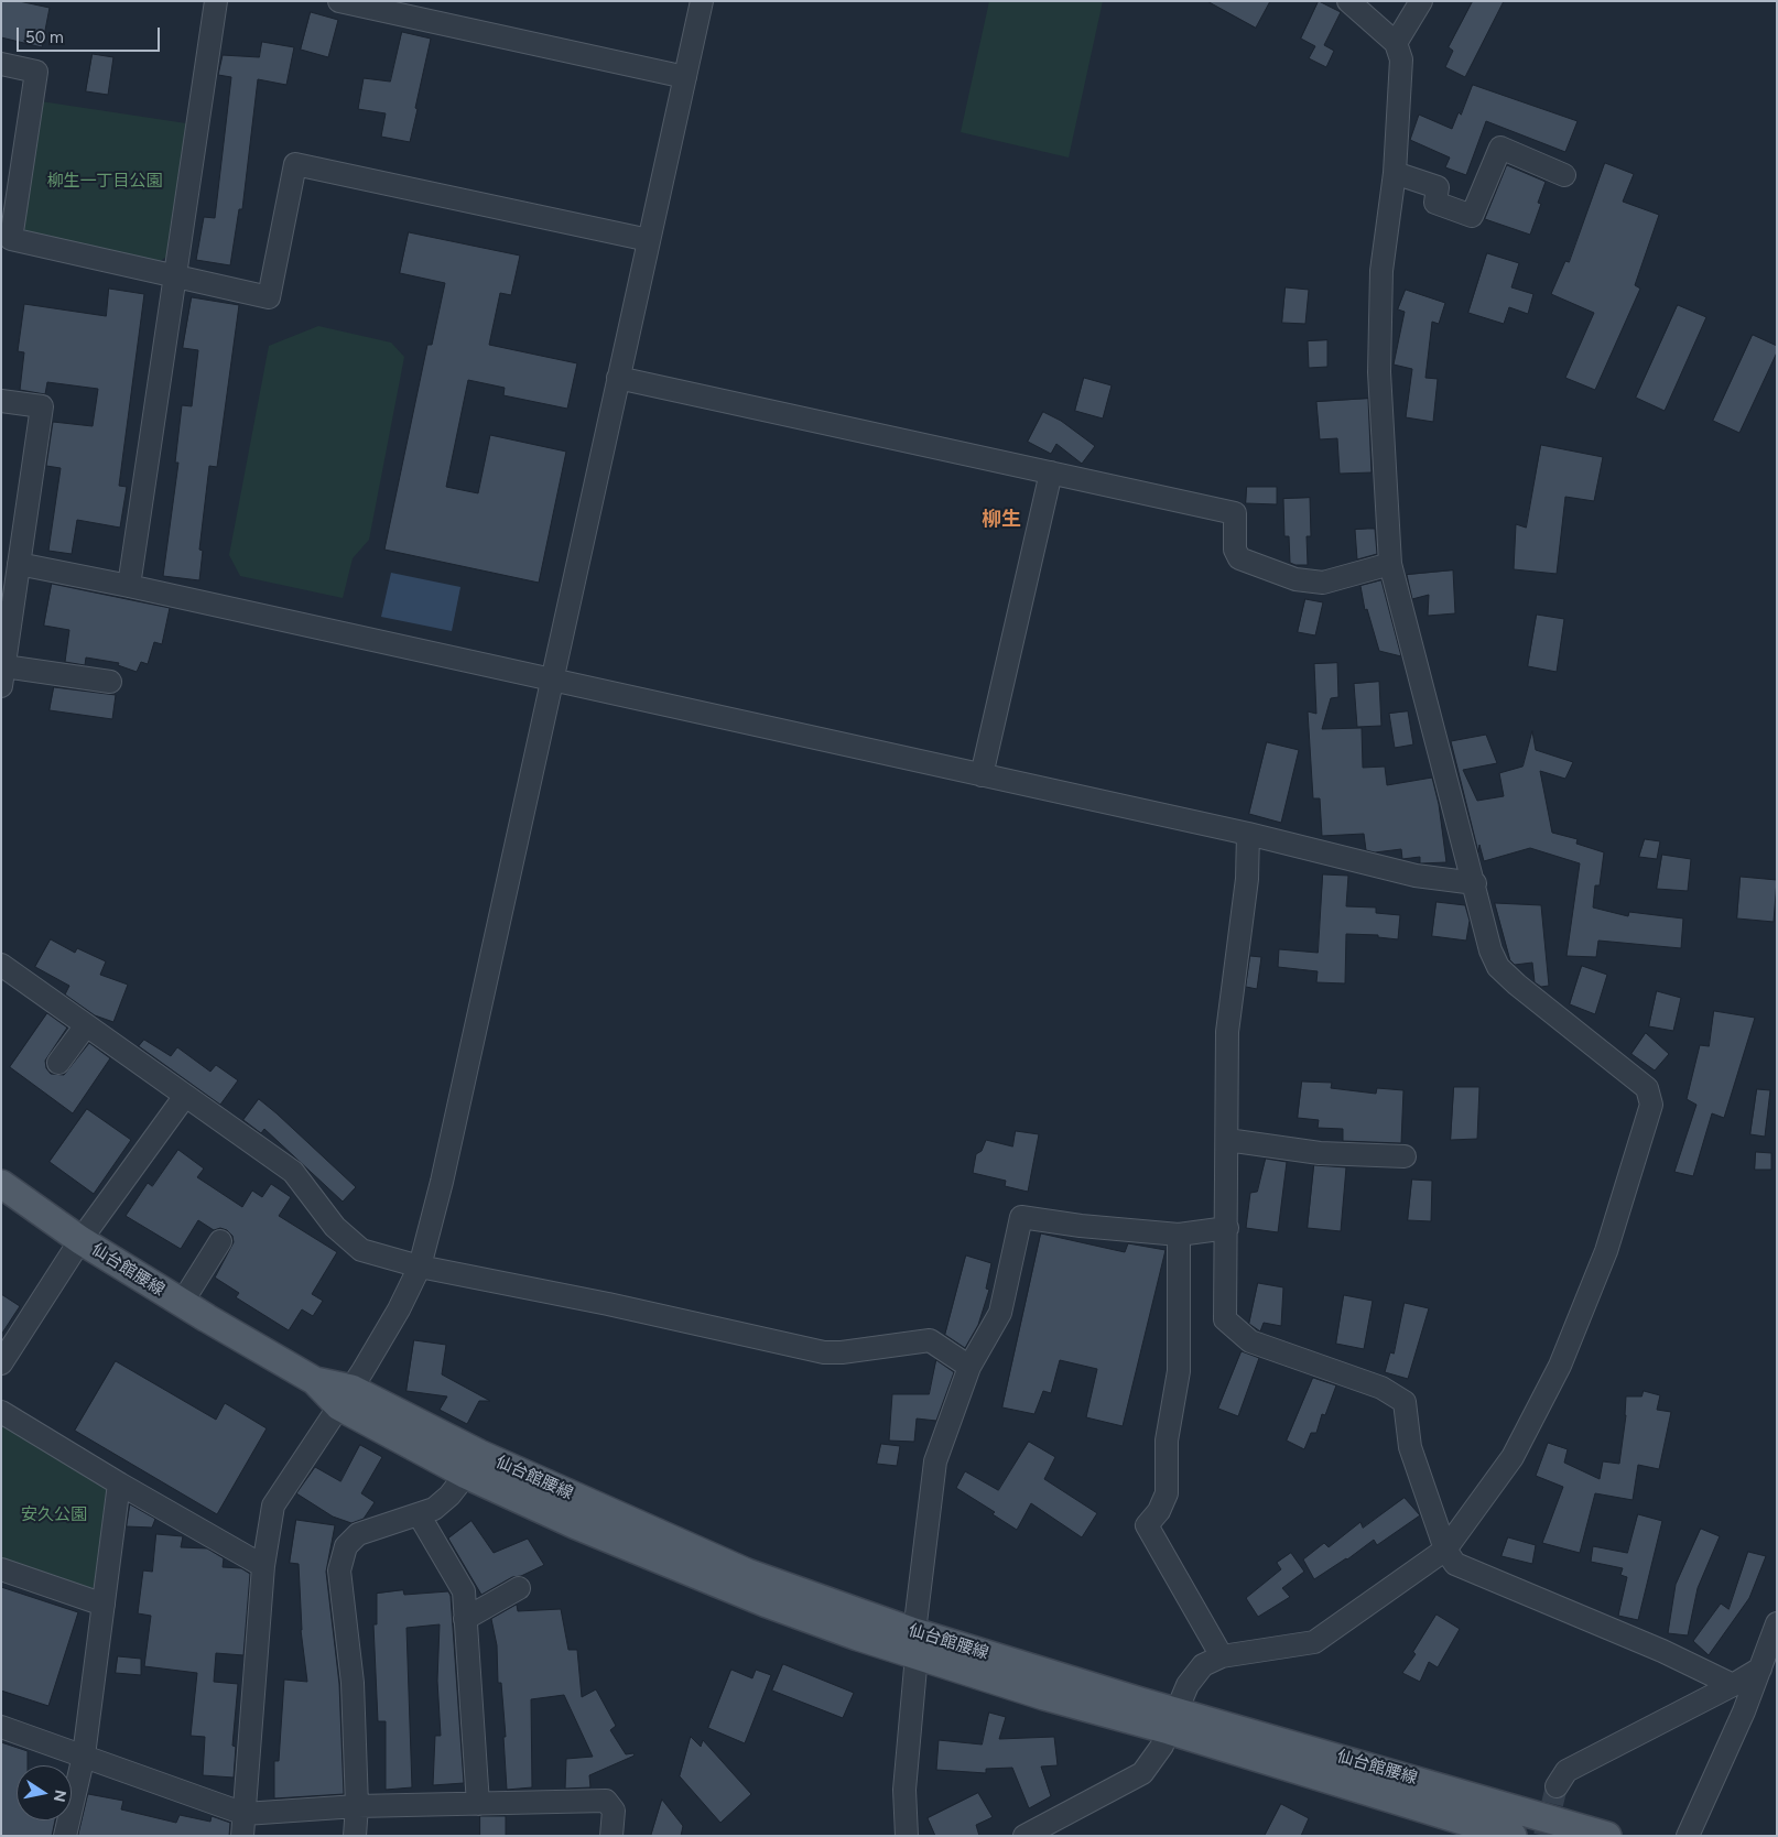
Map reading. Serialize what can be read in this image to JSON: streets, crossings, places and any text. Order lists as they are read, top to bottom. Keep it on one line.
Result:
{"streets":{"main road":["仙台館腰線"]},"districts":["柳生"],"parks":["柳生一丁目公園","安久公園"],"scale_bar":"50 m","north":"right"}
